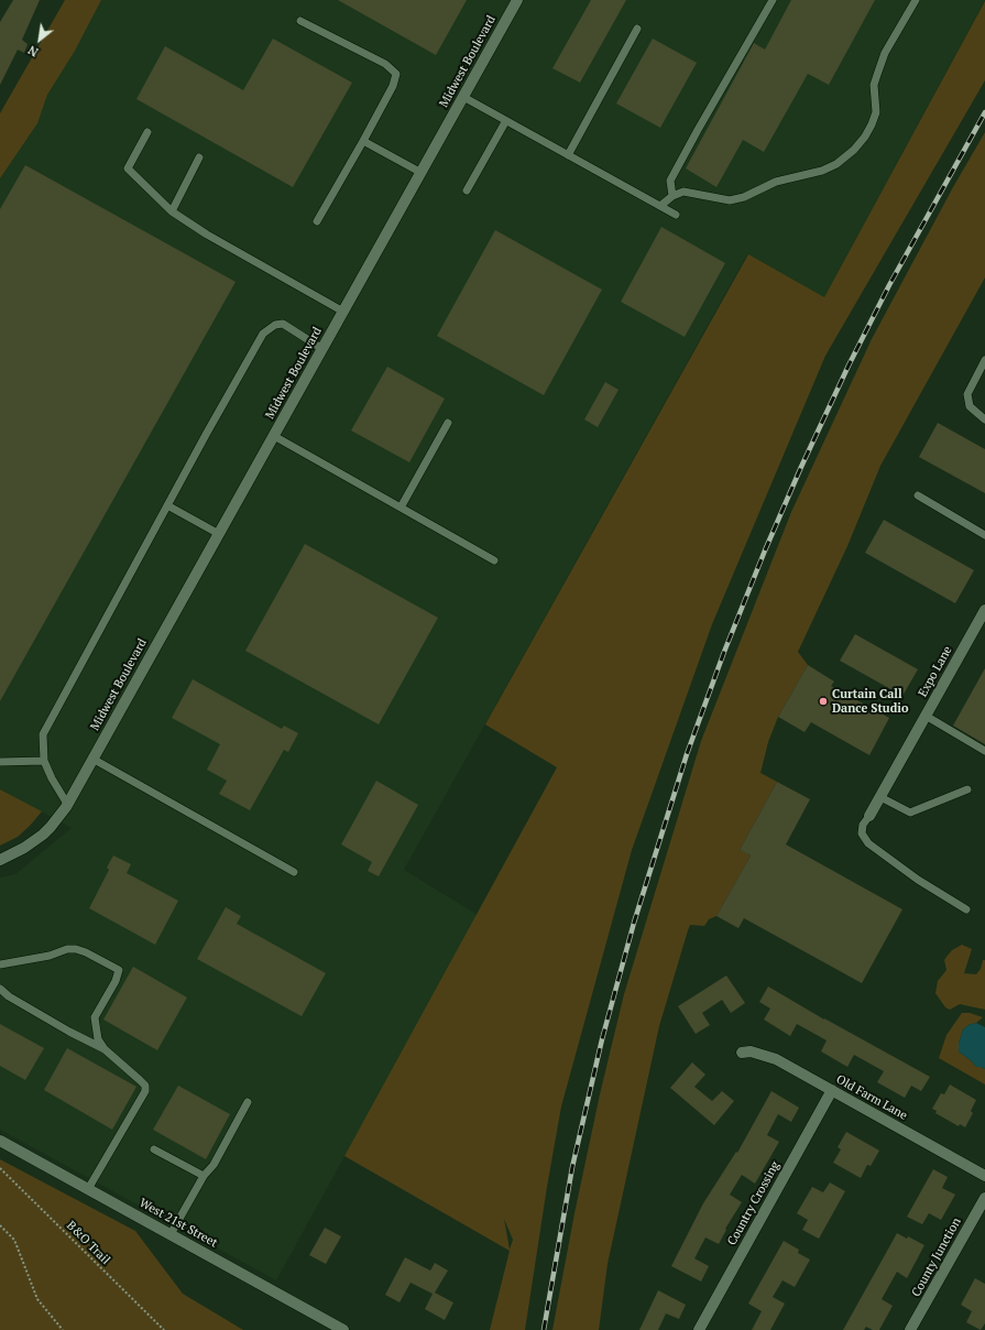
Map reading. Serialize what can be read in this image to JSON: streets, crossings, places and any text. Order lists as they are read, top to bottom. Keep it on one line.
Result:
{"streets":{"street":["Midwest Boulevard","Expo Lane","Old Farm Lane","Country Crossing","West 21st Street","County Junction"],"path":["B&O Trail"]},"crossings":[["Old Farm Lane","Country Crossing"]],"places":["Curtain Call Dance Studio"],"north":"bottom left"}
